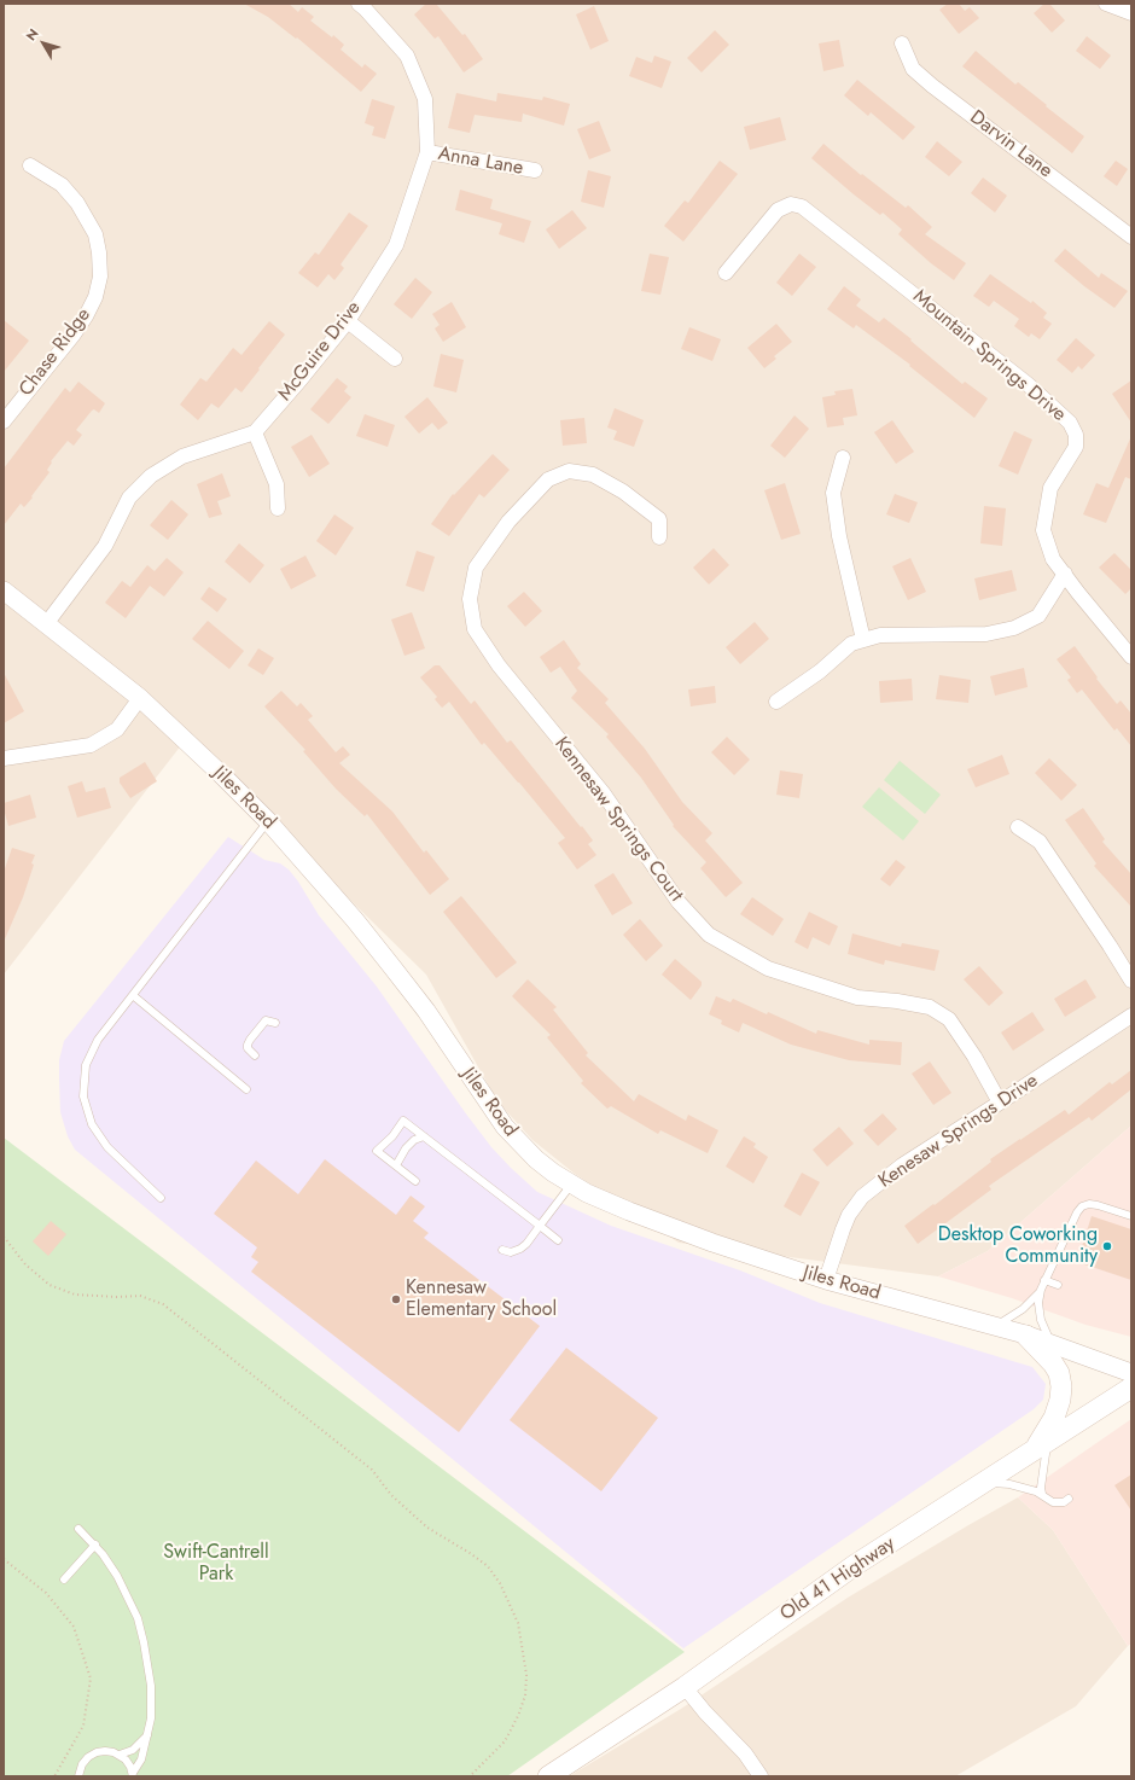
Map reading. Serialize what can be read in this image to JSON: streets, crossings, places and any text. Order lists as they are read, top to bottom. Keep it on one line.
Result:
{"streets":{"main road":["Old 41 Highway"],"street":["Darvin Lane","Anna Lane","McGuire Drive","Chase Ridge","Mountain Springs Drive","Jiles Road","Kennesaw Springs Court","Kenesaw Springs Drive"]},"crossings":[["Anna Lane","McGuire Drive"],["Jiles Road","Kenesaw Springs Drive"],["Kennesaw Springs Court","Kenesaw Springs Drive"]],"parks":["Swift-Cantrell Park"],"places":["Desktop Coworking Community","Kennesaw Elementary School"],"north":"top left"}
